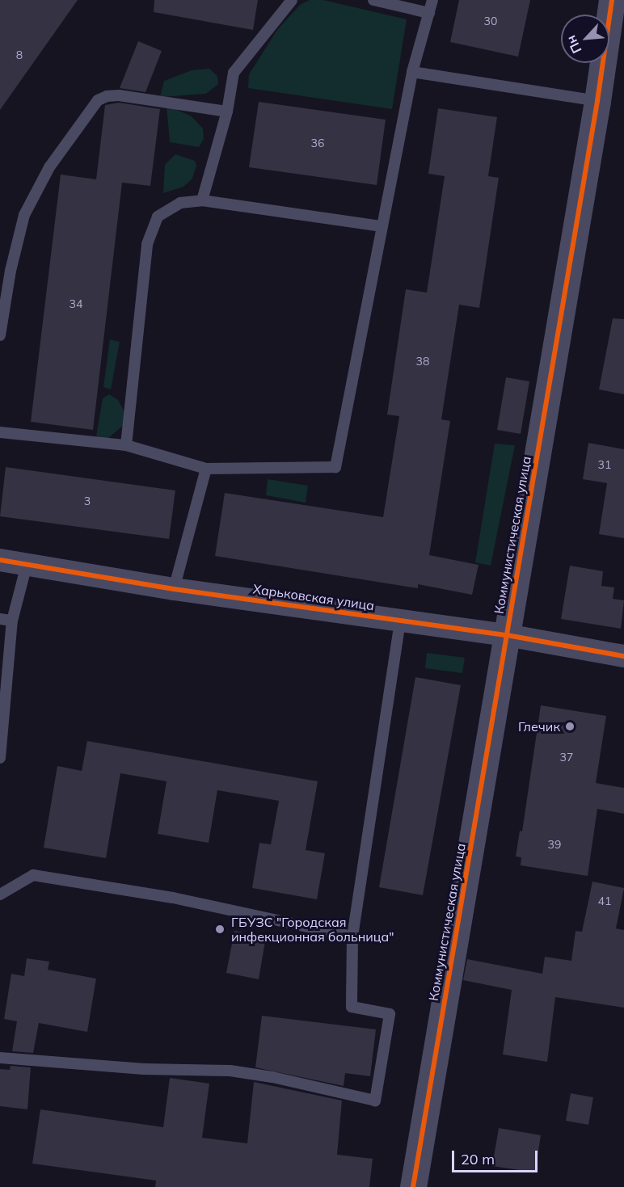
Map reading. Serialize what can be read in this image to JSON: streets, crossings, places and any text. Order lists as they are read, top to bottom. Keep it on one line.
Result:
{"streets":{"street":["Коммунистическая улица","Харьковская улица"]},"crossings":[["Коммунистическая улица","Харьковская улица"]],"places":["Глечик","ГБУЗС \"Городская инфекционная больница\""],"house_numbers":["30","8","36","34","38","31","3","37","39","41"],"scale_bar":"20 m","north":"bottom left"}
